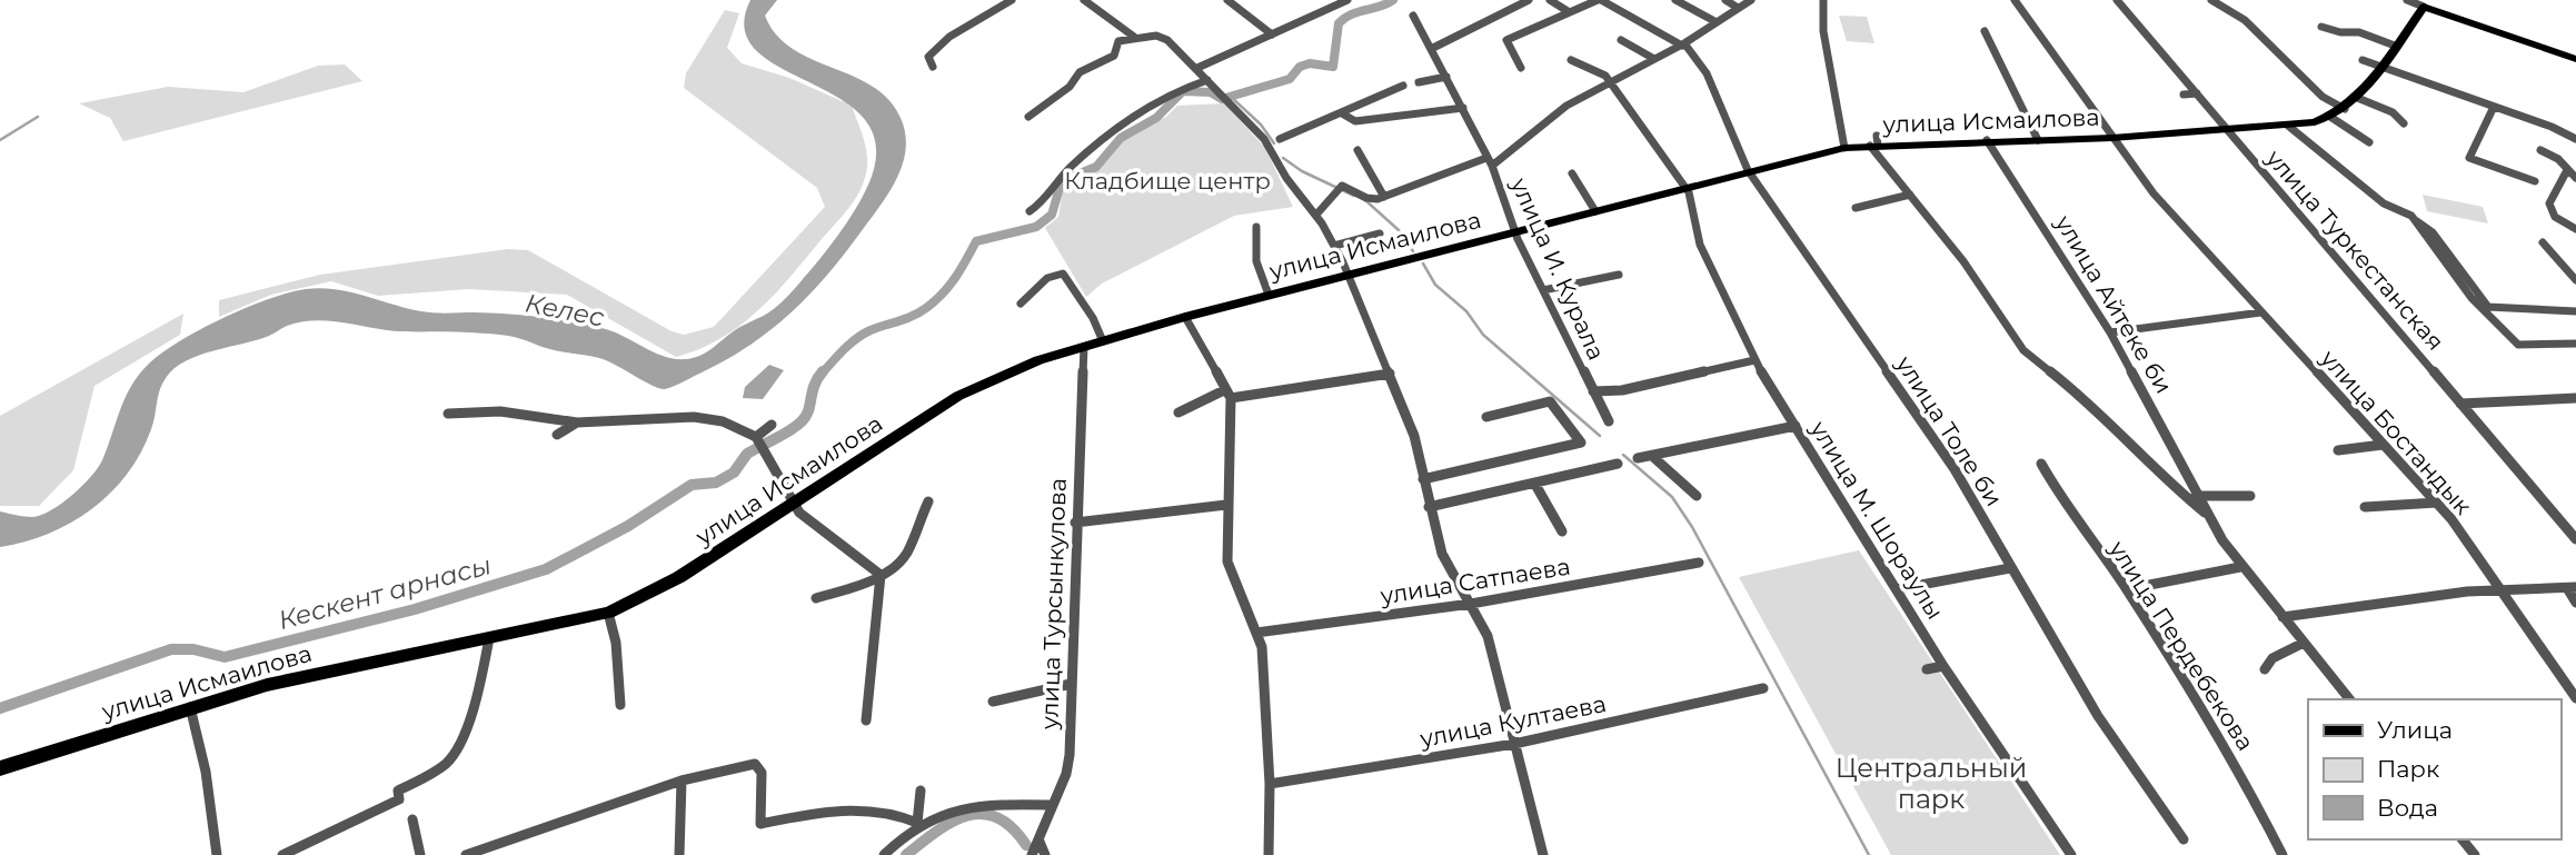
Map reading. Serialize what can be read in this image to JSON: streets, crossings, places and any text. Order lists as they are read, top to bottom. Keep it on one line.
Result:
{"streets":{"main road":["улица Исмаилова"],"street":["улица Туркестанская","улица И. Курала","улица Айтеке би","улица Толе би","улица Бостандык","улица М. Шораулы","улица Сатпаева","улица Турсынкулова","улица Пердебекова","улица Култаева"]},"crossings":[["улица Исмаилова","улица Туркестанская"],["улица Исмаилова","улица И. Курала"],["улица Исмаилова","улица Айтеке би"],["улица Исмаилова","улица Толе би"],["улица Исмаилова","улица Бостандык"],["улица Исмаилова","улица М. Шораулы"],["улица Исмаилова","улица Турсынкулова"],["улица И. Курала","улица М. Шораулы"]],"water":["Келес","Кескент арнасы"],"parks":["Кладбище центр","Центральный парк"],"legend":["Улица","Парк","Вода"]}
